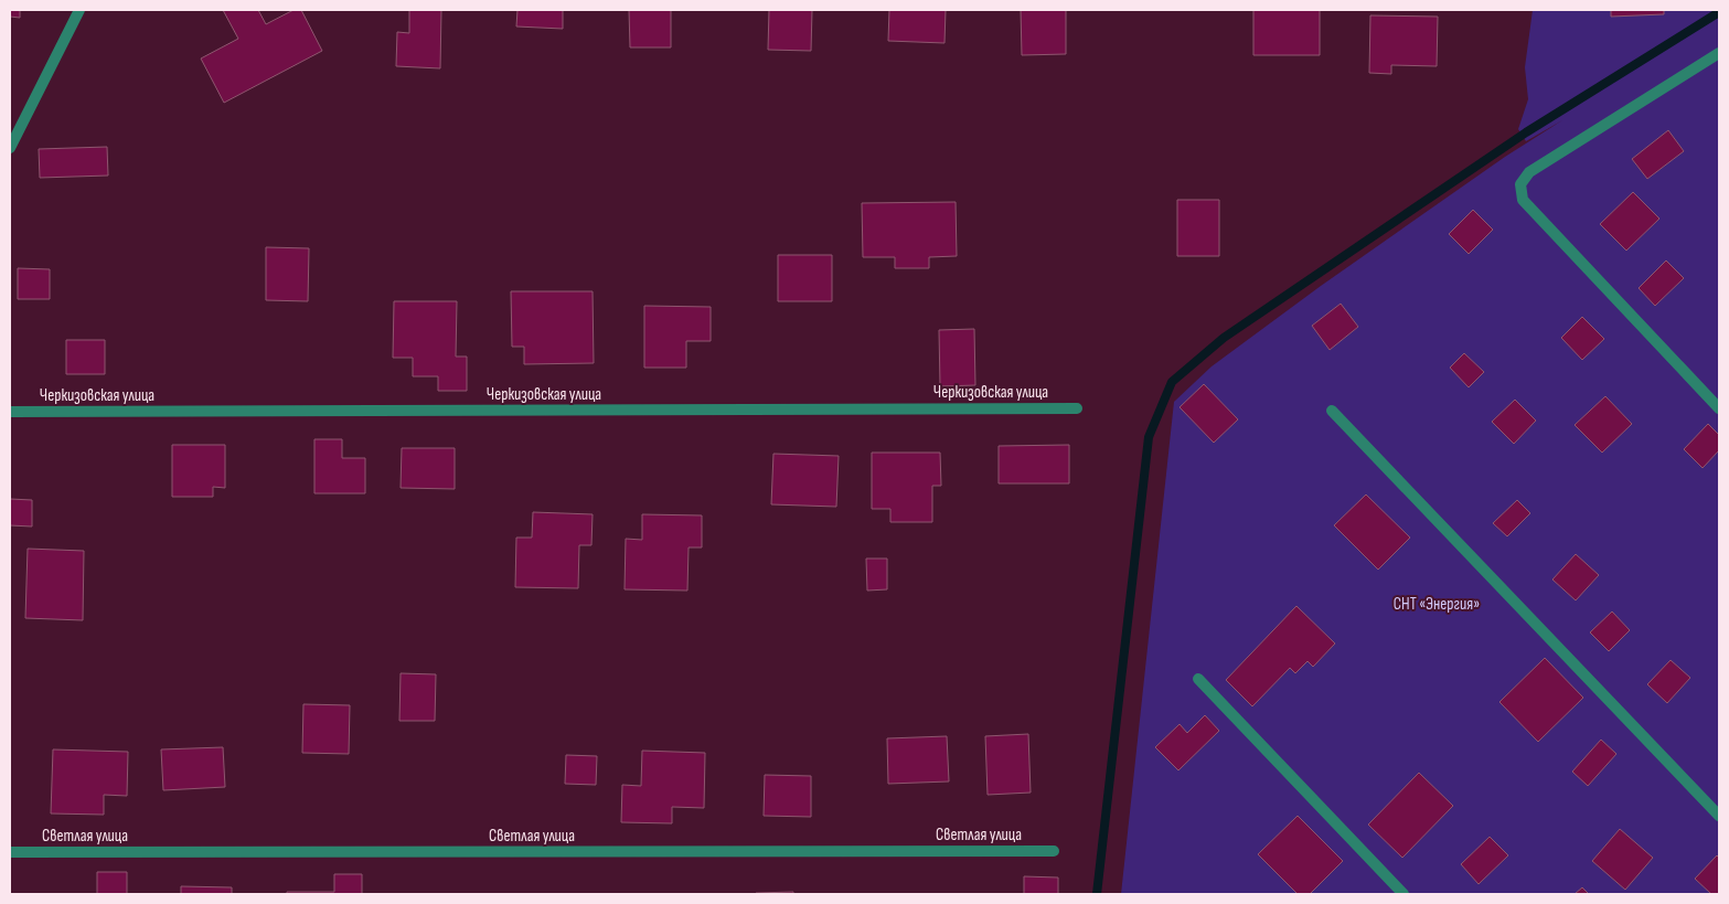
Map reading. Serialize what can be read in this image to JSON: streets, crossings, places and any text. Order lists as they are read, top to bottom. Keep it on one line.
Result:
{"streets":{"street":["Черкизовская улица","Светлая улица"]},"parks":["СНТ «Энергия»"]}
